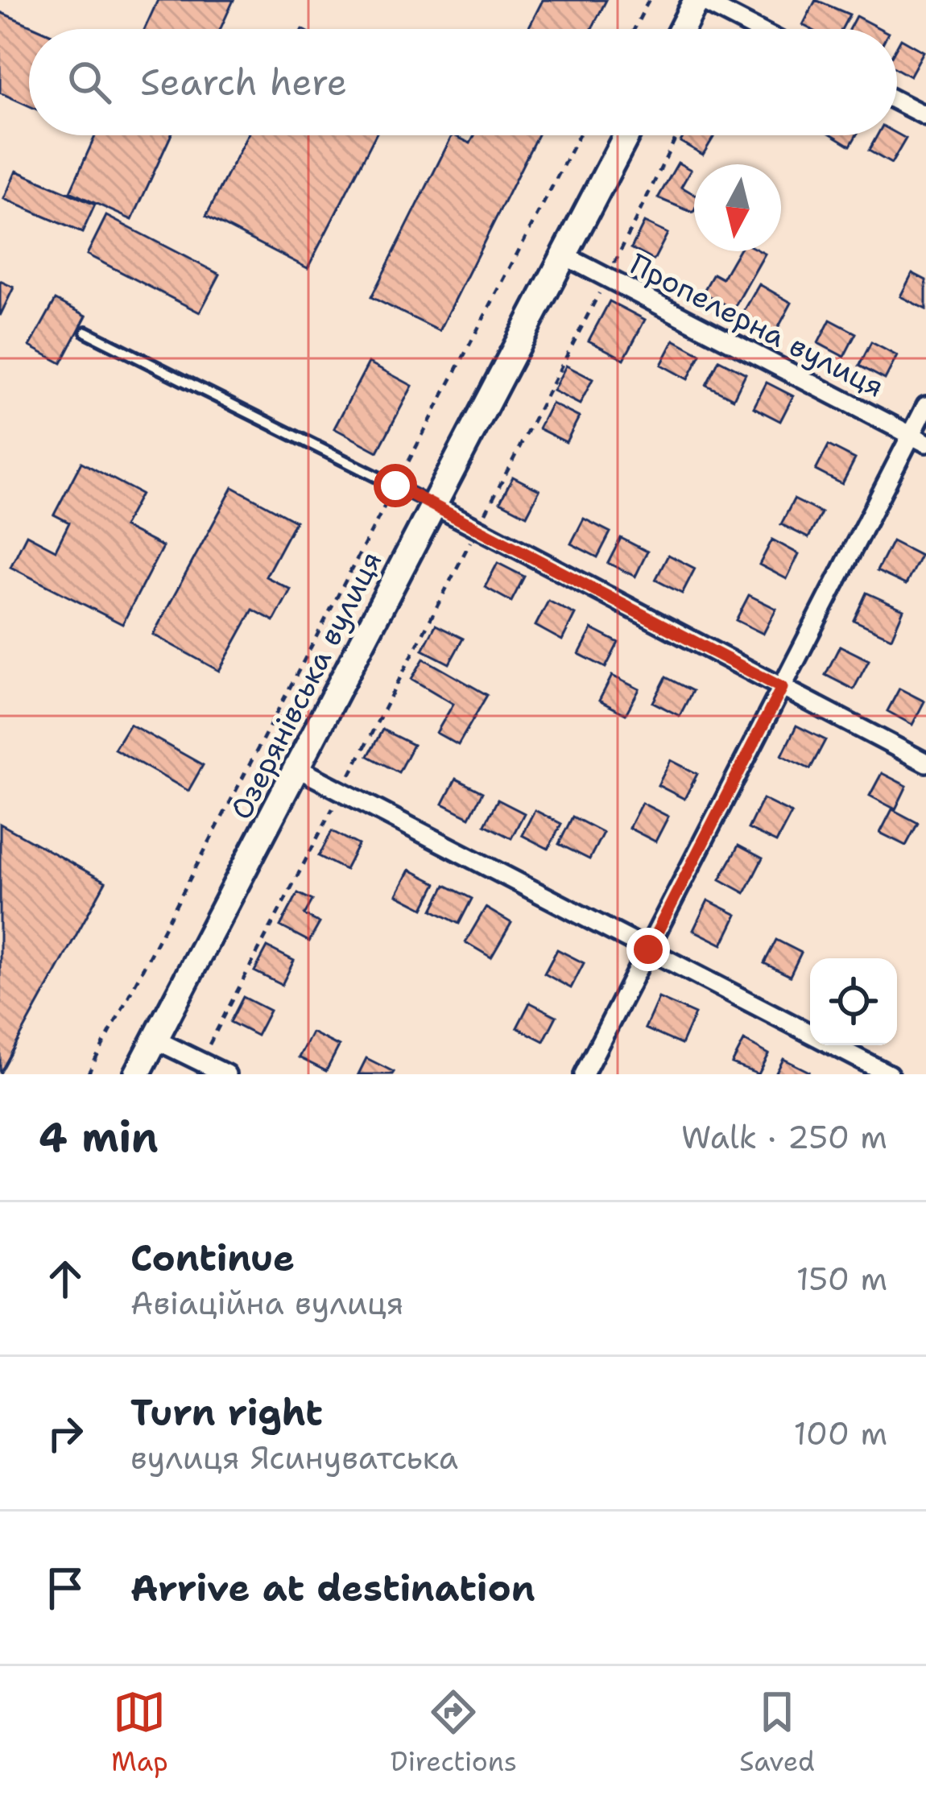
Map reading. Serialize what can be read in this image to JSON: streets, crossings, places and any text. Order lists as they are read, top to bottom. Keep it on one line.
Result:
{"streets":{"street":["Пропелерна вулиця","Озерянівська вулиця"]},"crossings":[["Пропелерна вулиця","Озерянівська вулиця"]],"north":"bottom","page":{"search":"Search here","heading":["4 min","Walk · 250 m"],"list":[["Continue","Авіаційна вулиця","150 m"],["Turn right","вулиця Ясинуватська","100 m"],"Arrive at destination"],"nav":["Map","Directions","Saved"]}}
